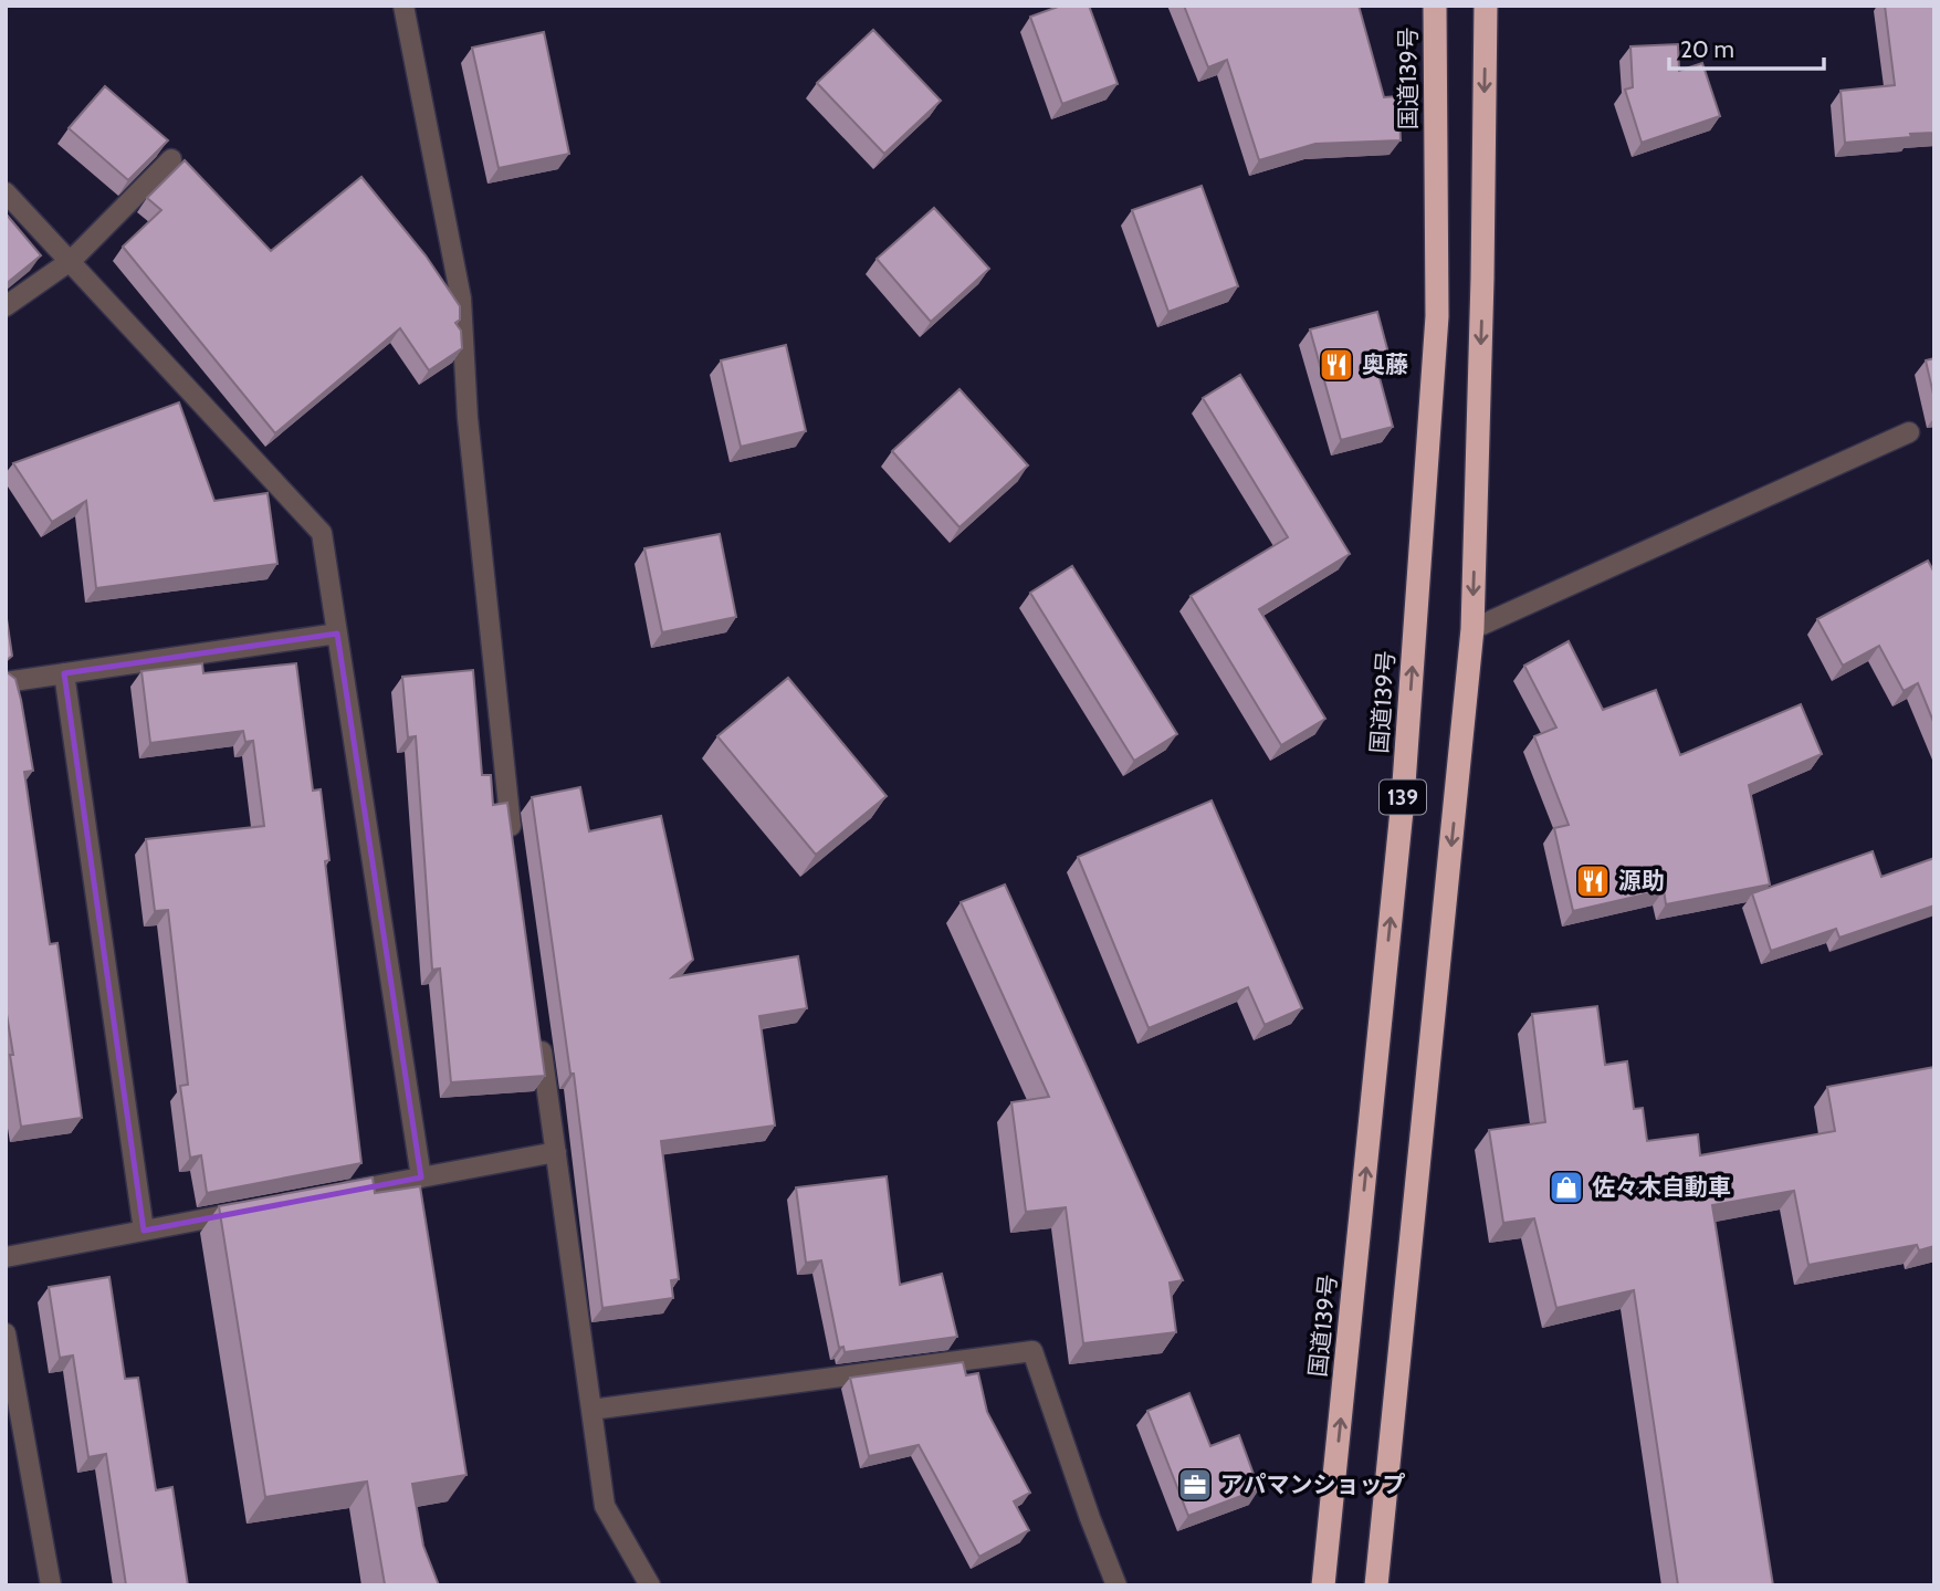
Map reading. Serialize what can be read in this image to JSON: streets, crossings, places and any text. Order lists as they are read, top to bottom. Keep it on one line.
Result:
{"streets":{"highway":["国道139号","139"]},"places":{"restaurant":["奥藤","源助"],"shop":["佐々木自動車"],"office":["アパマンショップ"]},"scale_bar":"20 m"}
